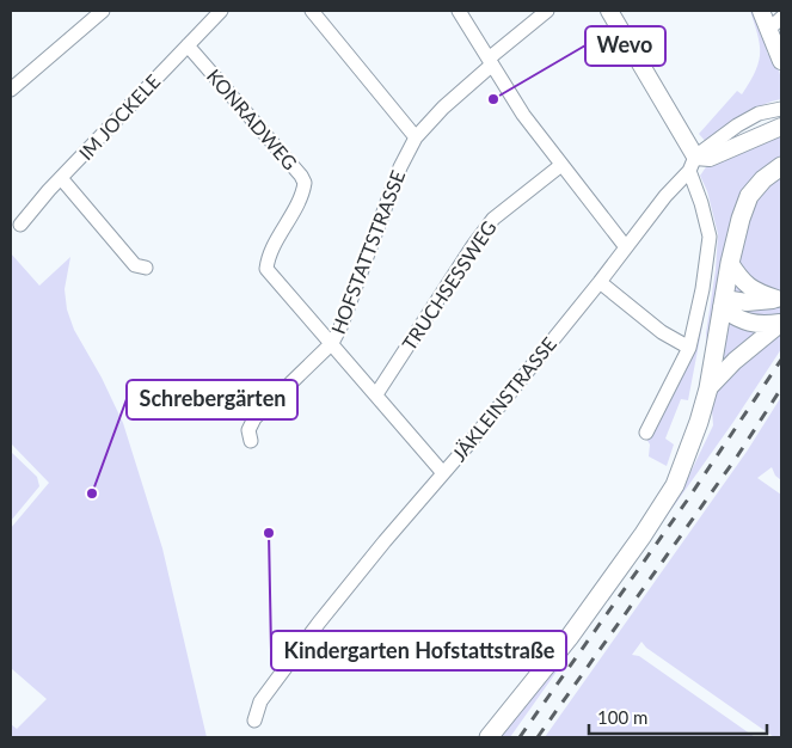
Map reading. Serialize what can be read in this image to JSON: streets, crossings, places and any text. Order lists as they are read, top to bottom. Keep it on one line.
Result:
{"streets":{"street":["IM JOCKELE","KONRADWEG","HOFSTATTSTRASSE","TRUCHSESSWEG","JÄKLEINSTRASSE"]},"crossings":[["IM JOCKELE","KONRADWEG"],["KONRADWEG","HOFSTATTSTRASSE"]],"places":["Wevo","Schrebergärten","Kindergarten Hofstattstraße"],"scale_bar":"100 m"}
